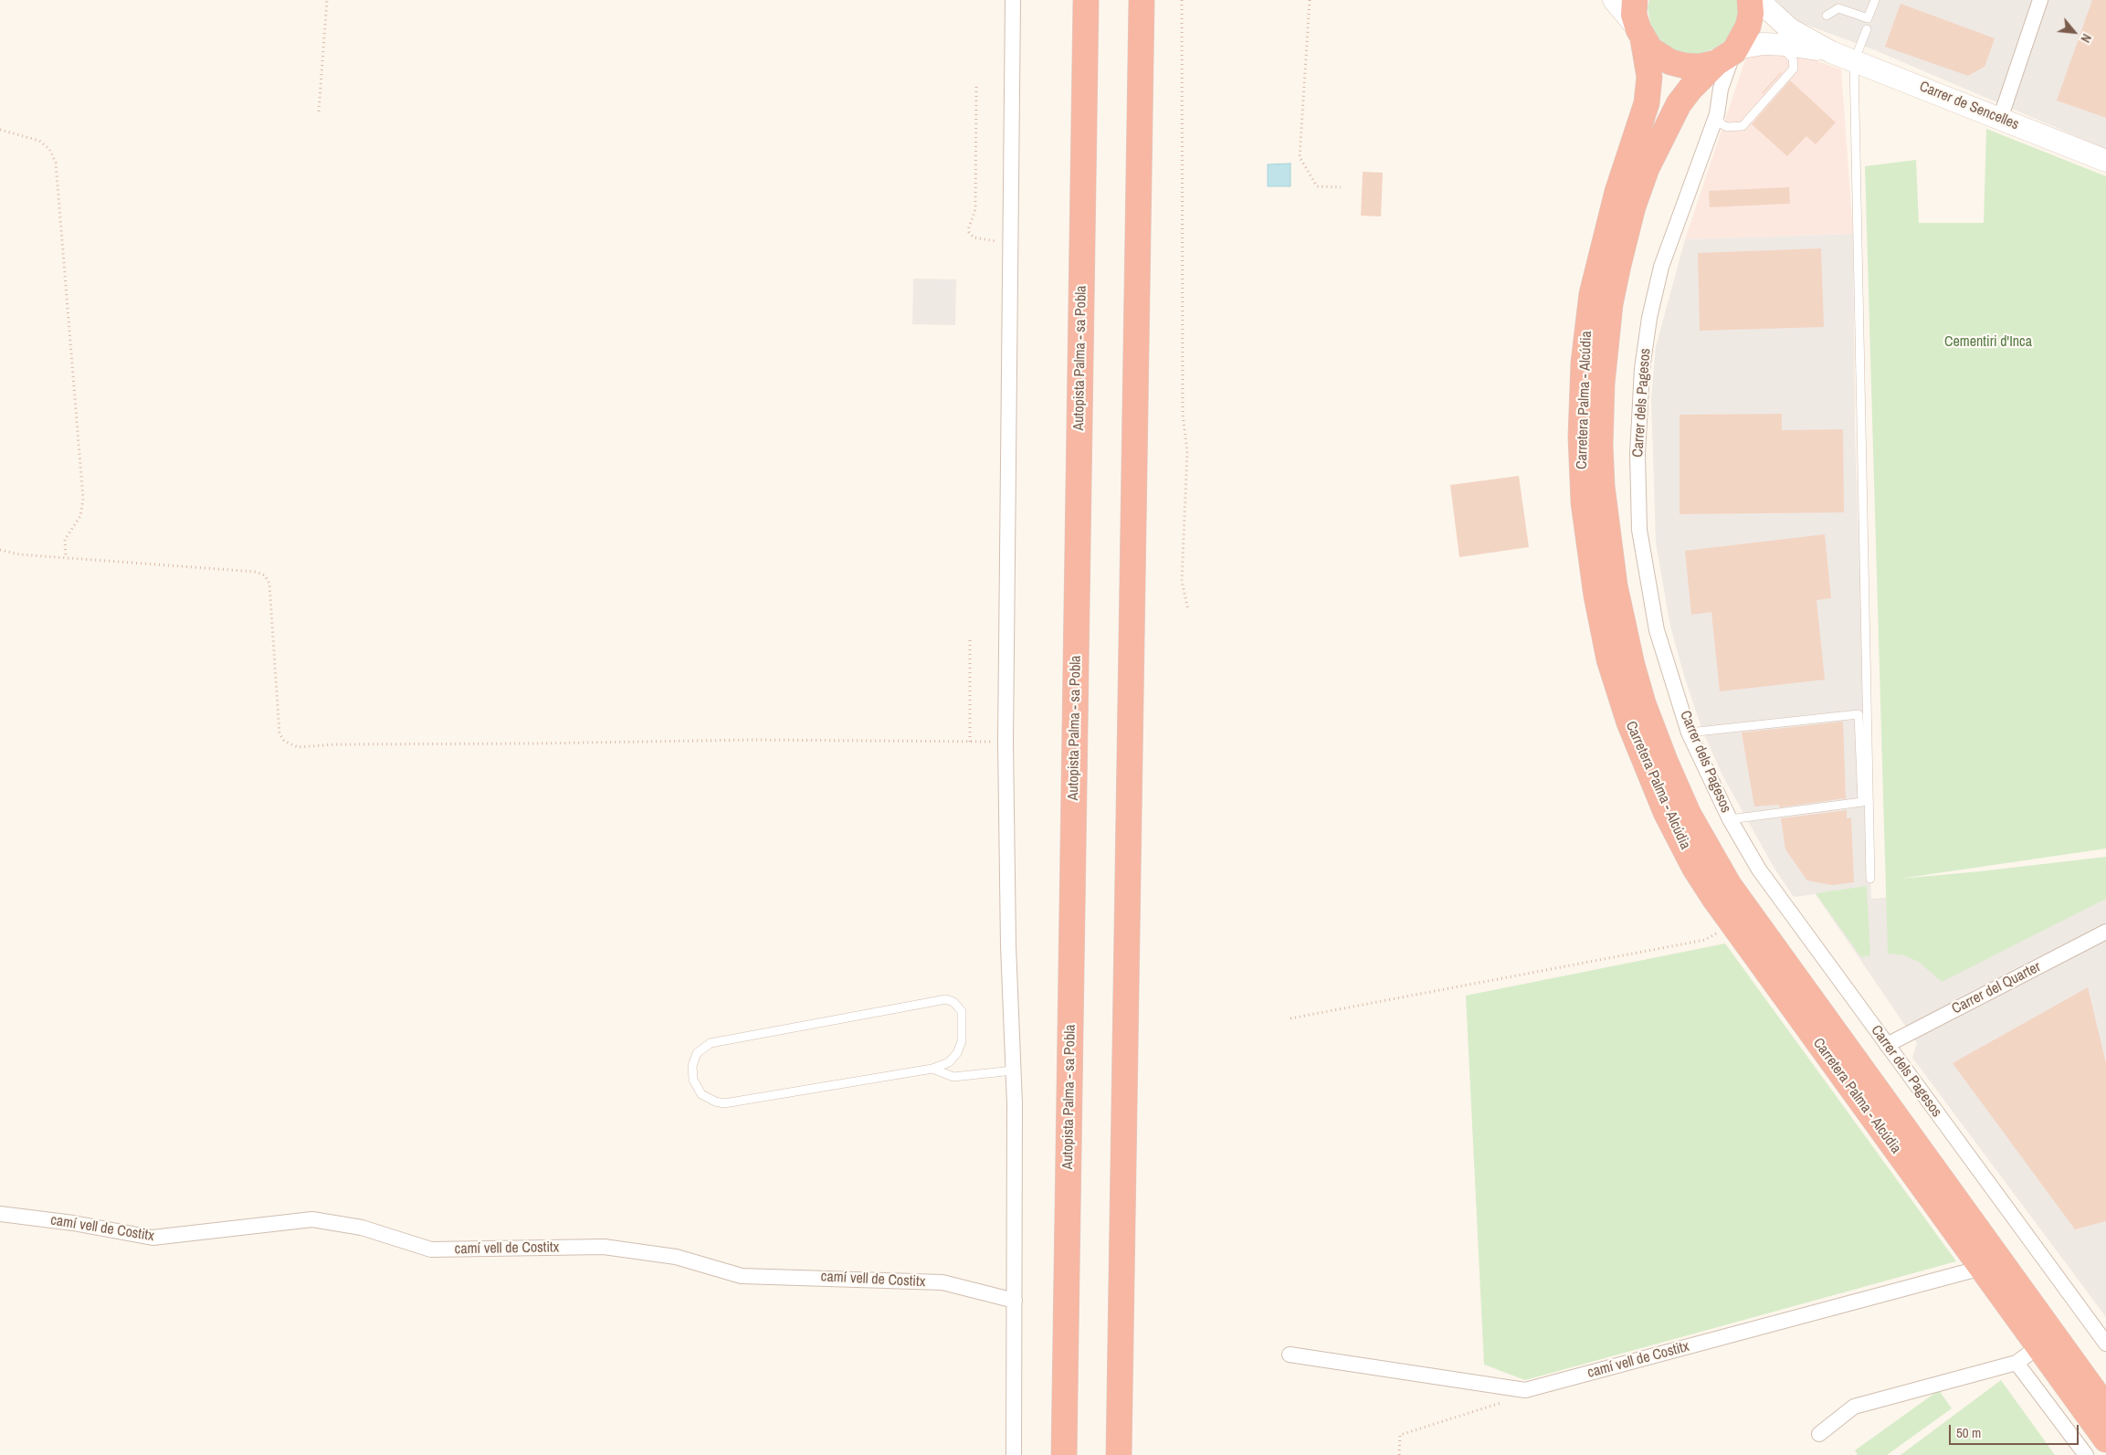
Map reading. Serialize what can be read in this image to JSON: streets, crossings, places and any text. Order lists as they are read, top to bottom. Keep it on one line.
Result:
{"streets":{"highway":["Autopista Palma - sa Pobla","Carretera Palma - Alcúdia"],"street":["Carrer de Sencelles","Carrer dels Pagesos","Carrer del Quarter","camí vell de Costitx"]},"crossings":[["Carrer de Sencelles","Carretera Palma - Alcúdia"],["Carrer de Sencelles","Carrer dels Pagesos"],["Carretera Palma - Alcúdia","Carrer dels Pagesos"],["Carretera Palma - Alcúdia","camí vell de Costitx"],["Carrer dels Pagesos","Carrer del Quarter"]],"parks":["Cementiri d'Inca"],"scale_bar":"50 m","north":"bottom right"}
